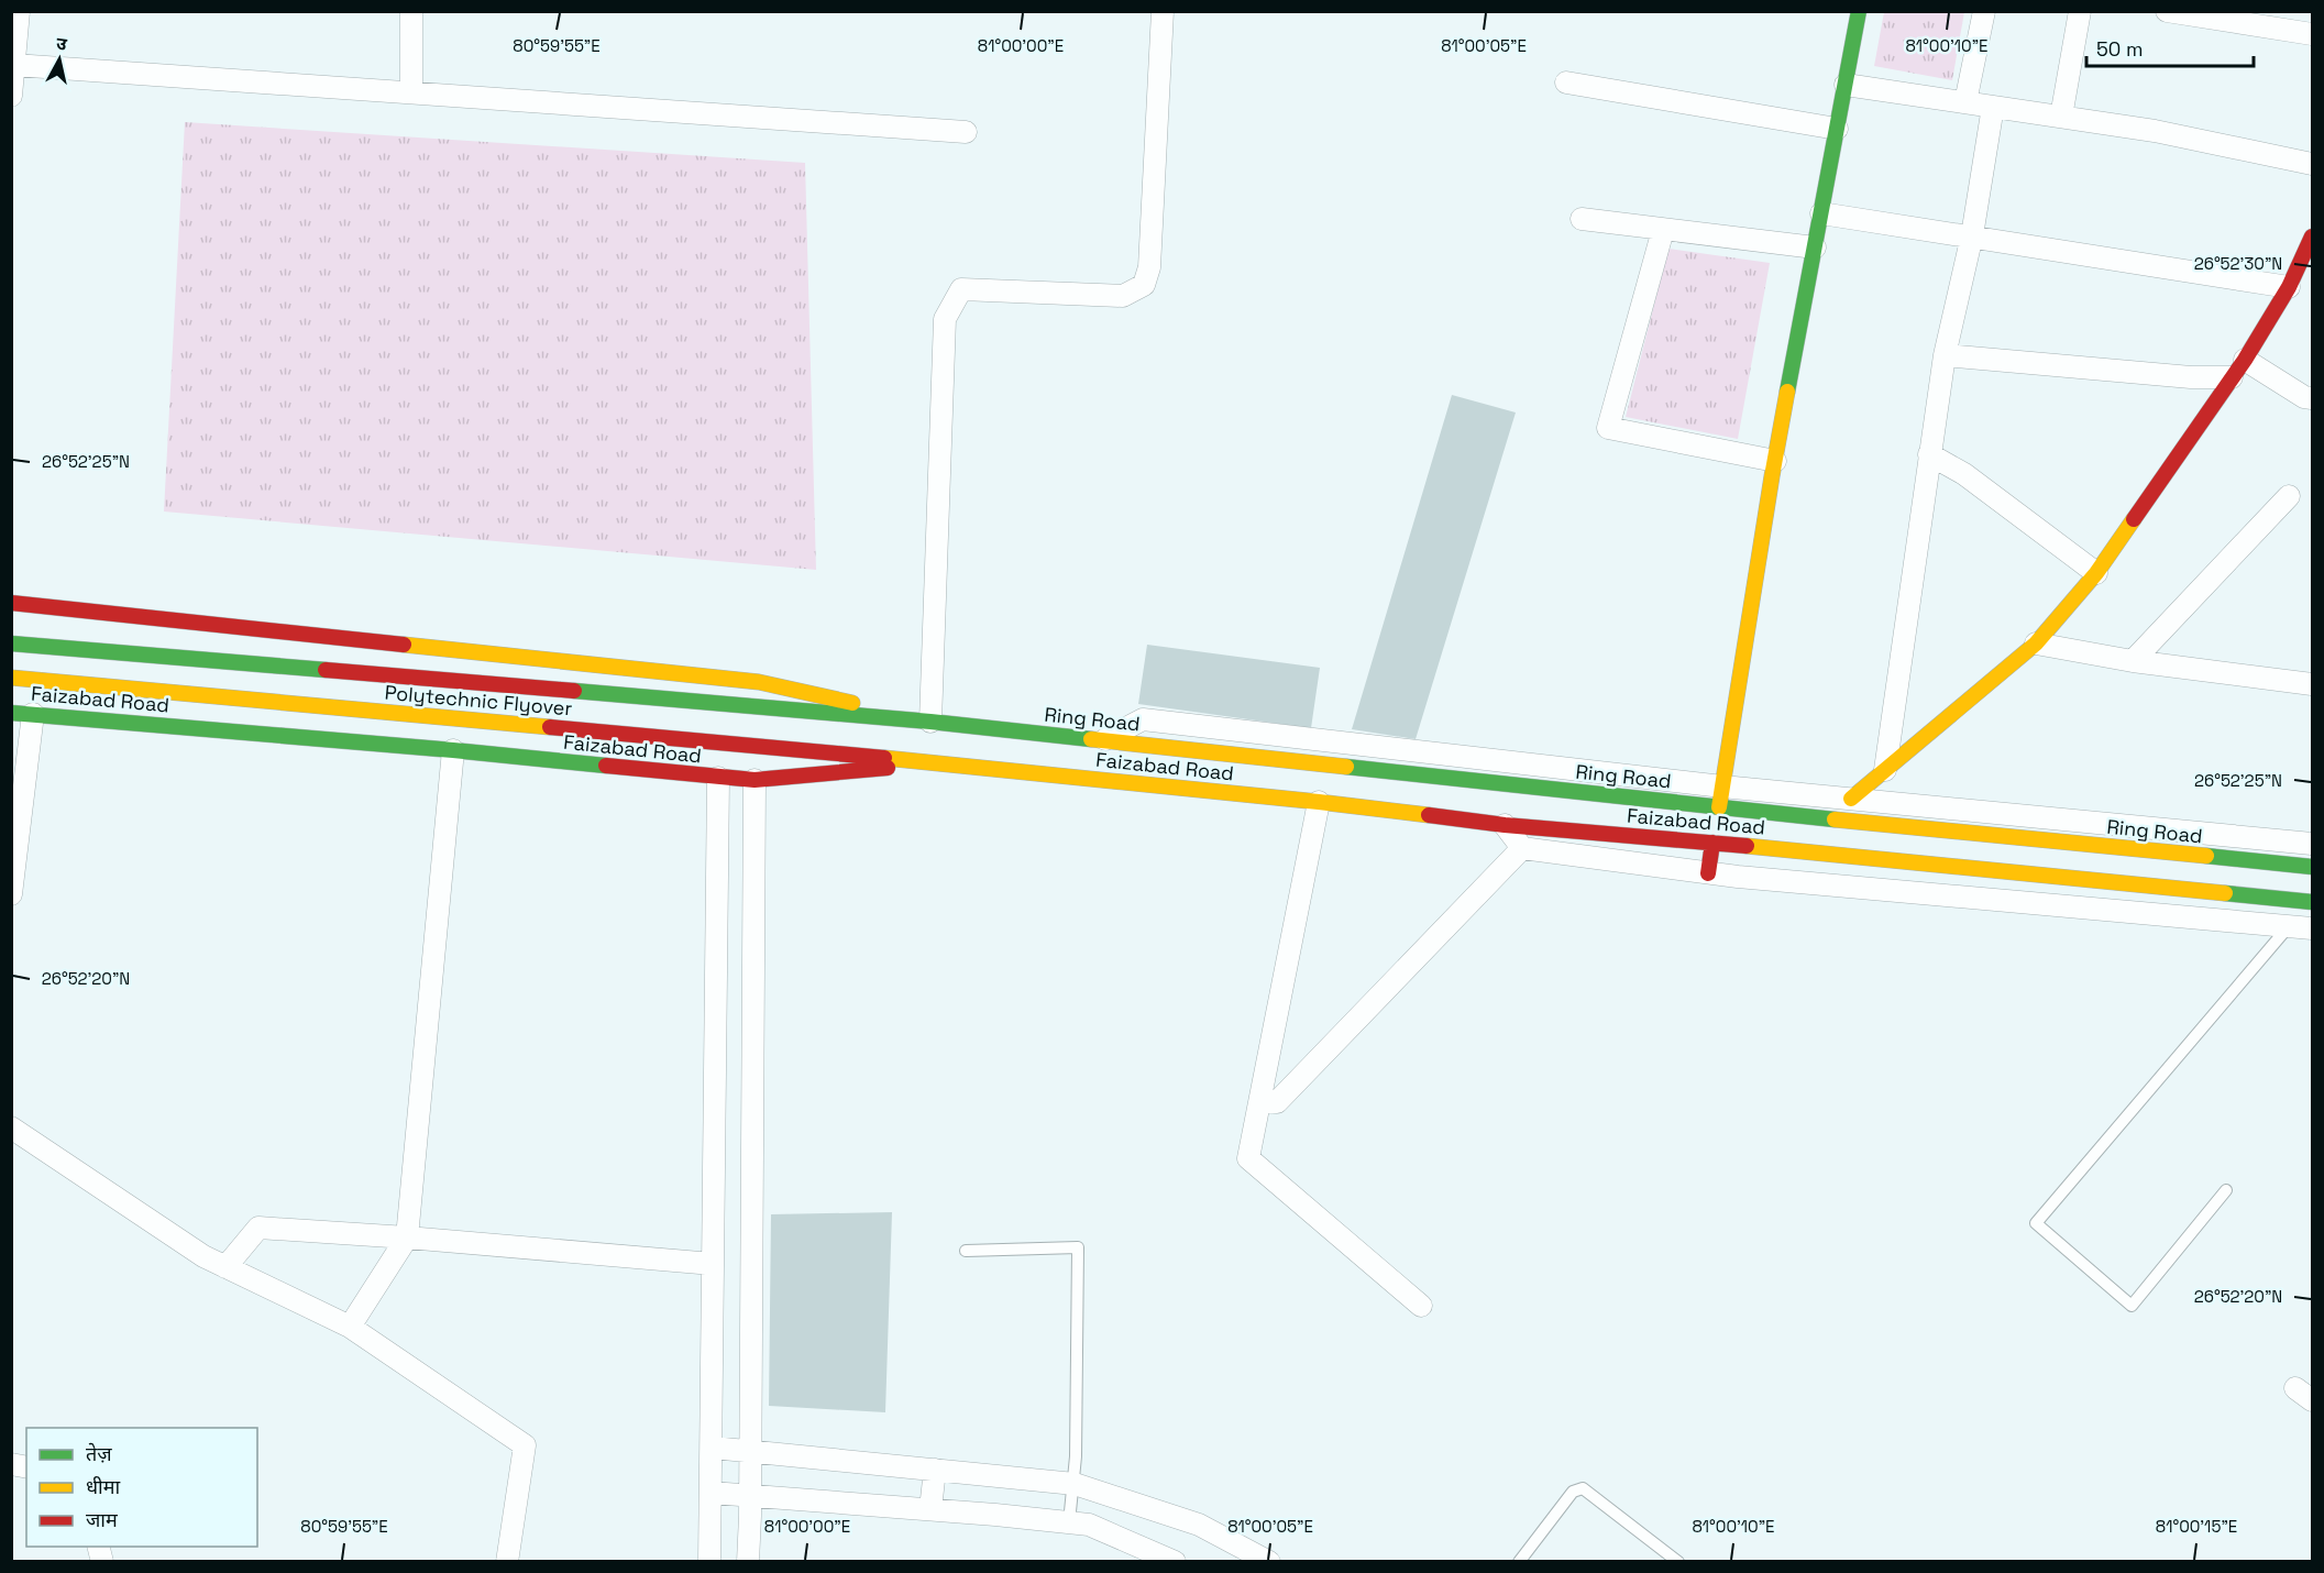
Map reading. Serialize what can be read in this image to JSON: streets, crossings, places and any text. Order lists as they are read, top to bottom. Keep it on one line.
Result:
{"streets":{"main road":["Faizabad Road","Polytechnic Flyover","Ring Road"]},"crossings":[["Faizabad Road","Polytechnic Flyover"],["Polytechnic Flyover","Ring Road"]],"legend":["तेज़","धीमा","जाम"],"scale_bar":"50 m","north":"top","coordinates":["80°59'55\"E","81°00'00\"E","81°00'05\"E","81°00'10\"E","26°52'30\"N","26°52'25\"N","26°52'20\"N","81°00'15\"E"]}
